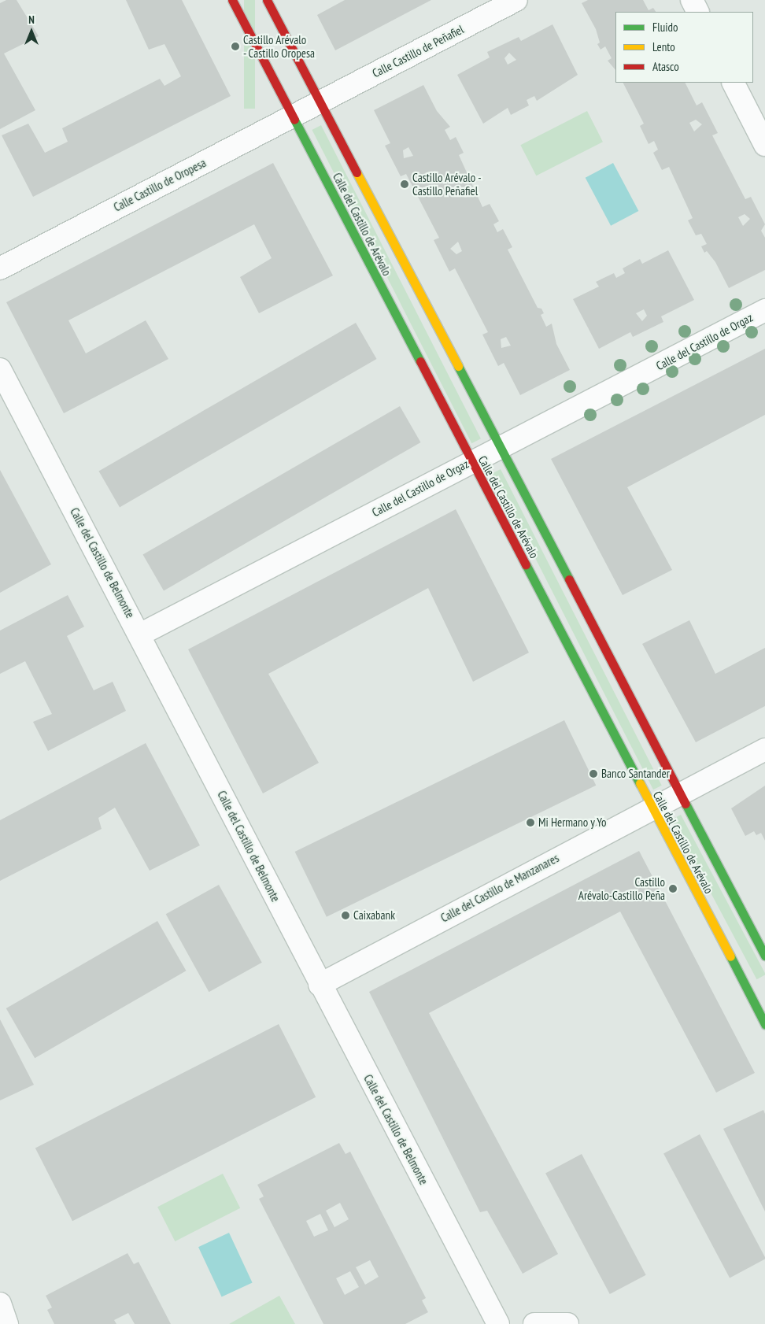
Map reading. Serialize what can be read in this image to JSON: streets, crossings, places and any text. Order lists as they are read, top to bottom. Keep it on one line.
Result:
{"streets":{"street":["Calle Castillo de Peñafiel","Calle Castillo de Oropesa","Calle del Castillo de Arévalo","Calle del Castillo de Orgaz","Calle del Castillo de Belmonte","Calle del Castillo de Manzanares"]},"crossings":[["Calle Castillo de Peñafiel","Calle Castillo de Oropesa"],["Calle Castillo de Peñafiel","Calle del Castillo de Arévalo"],["Calle Castillo de Oropesa","Calle del Castillo de Arévalo"],["Calle del Castillo de Arévalo","Calle del Castillo de Orgaz"],["Calle del Castillo de Arévalo","Calle del Castillo de Manzanares"],["Calle del Castillo de Orgaz","Calle del Castillo de Belmonte"],["Calle del Castillo de Belmonte","Calle del Castillo de Manzanares"]],"places":["Castillo Arévalo - Castillo Oropesa","Castillo Arévalo - Castillo Peñafiel","Banco Santander","Mi Hermano y Yo","Castillo Arévalo-Castillo Peña","Caixabank"],"legend":["Fluido","Lento","Atasco"],"north":"top"}
